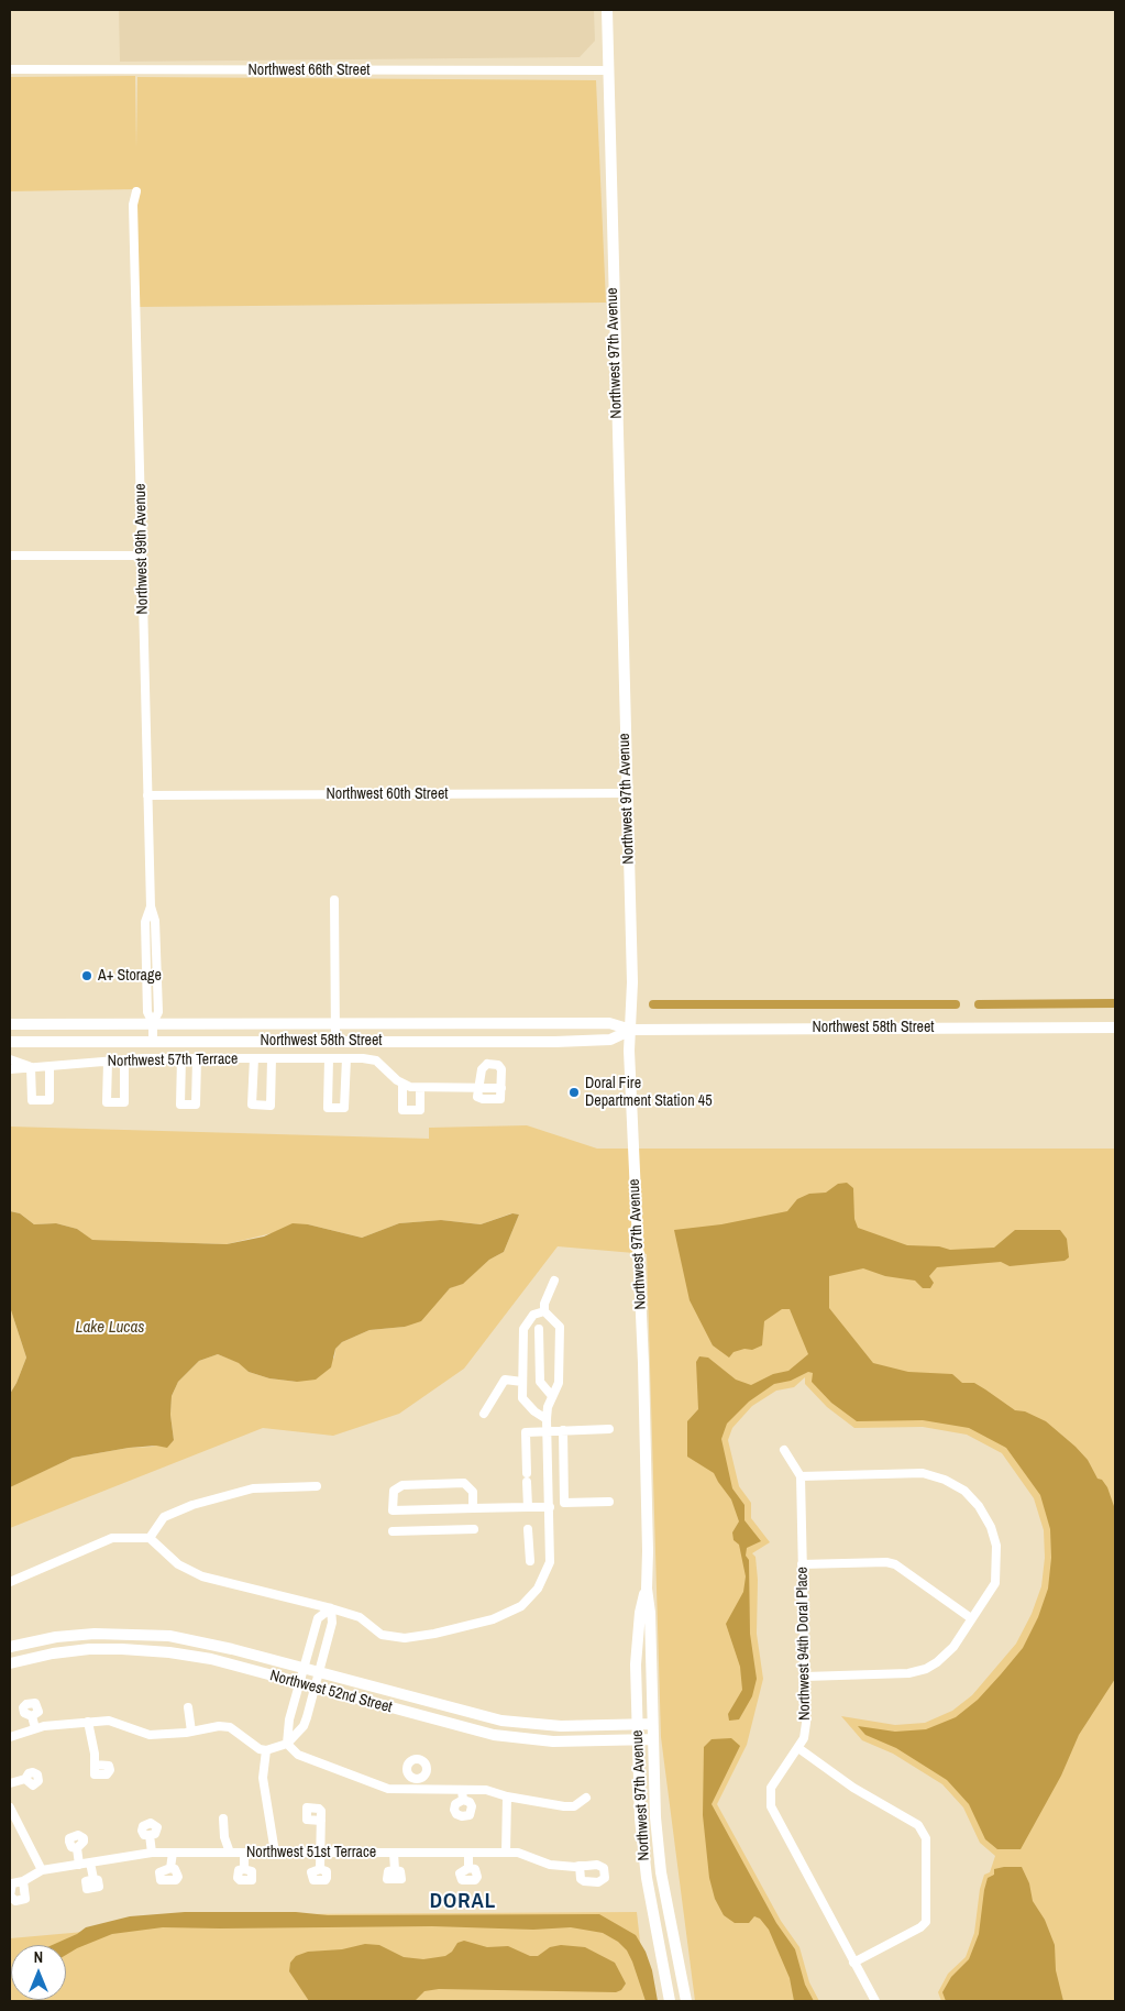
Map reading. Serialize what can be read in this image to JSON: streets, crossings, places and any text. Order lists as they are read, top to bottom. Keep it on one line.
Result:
{"streets":{"street":["Northwest 66th Street","Northwest 97th Avenue","Northwest 99th Avenue","Northwest 60th Street","Northwest 58th Street","Northwest 57th Terrace","Northwest 94th Doral Place","Northwest 52nd Street","Northwest 51st Terrace"]},"crossings":[["Northwest 66th Street","Northwest 97th Avenue"],["Northwest 97th Avenue","Northwest 60th Street"],["Northwest 97th Avenue","Northwest 58th Street"],["Northwest 97th Avenue","Northwest 52nd Street"],["Northwest 99th Avenue","Northwest 60th Street"],["Northwest 99th Avenue","Northwest 58th Street"]],"districts":["DORAL"],"water":["Lake Lucas"],"places":["A+ Storage","Doral Fire Department Station 45"],"north":"top"}
